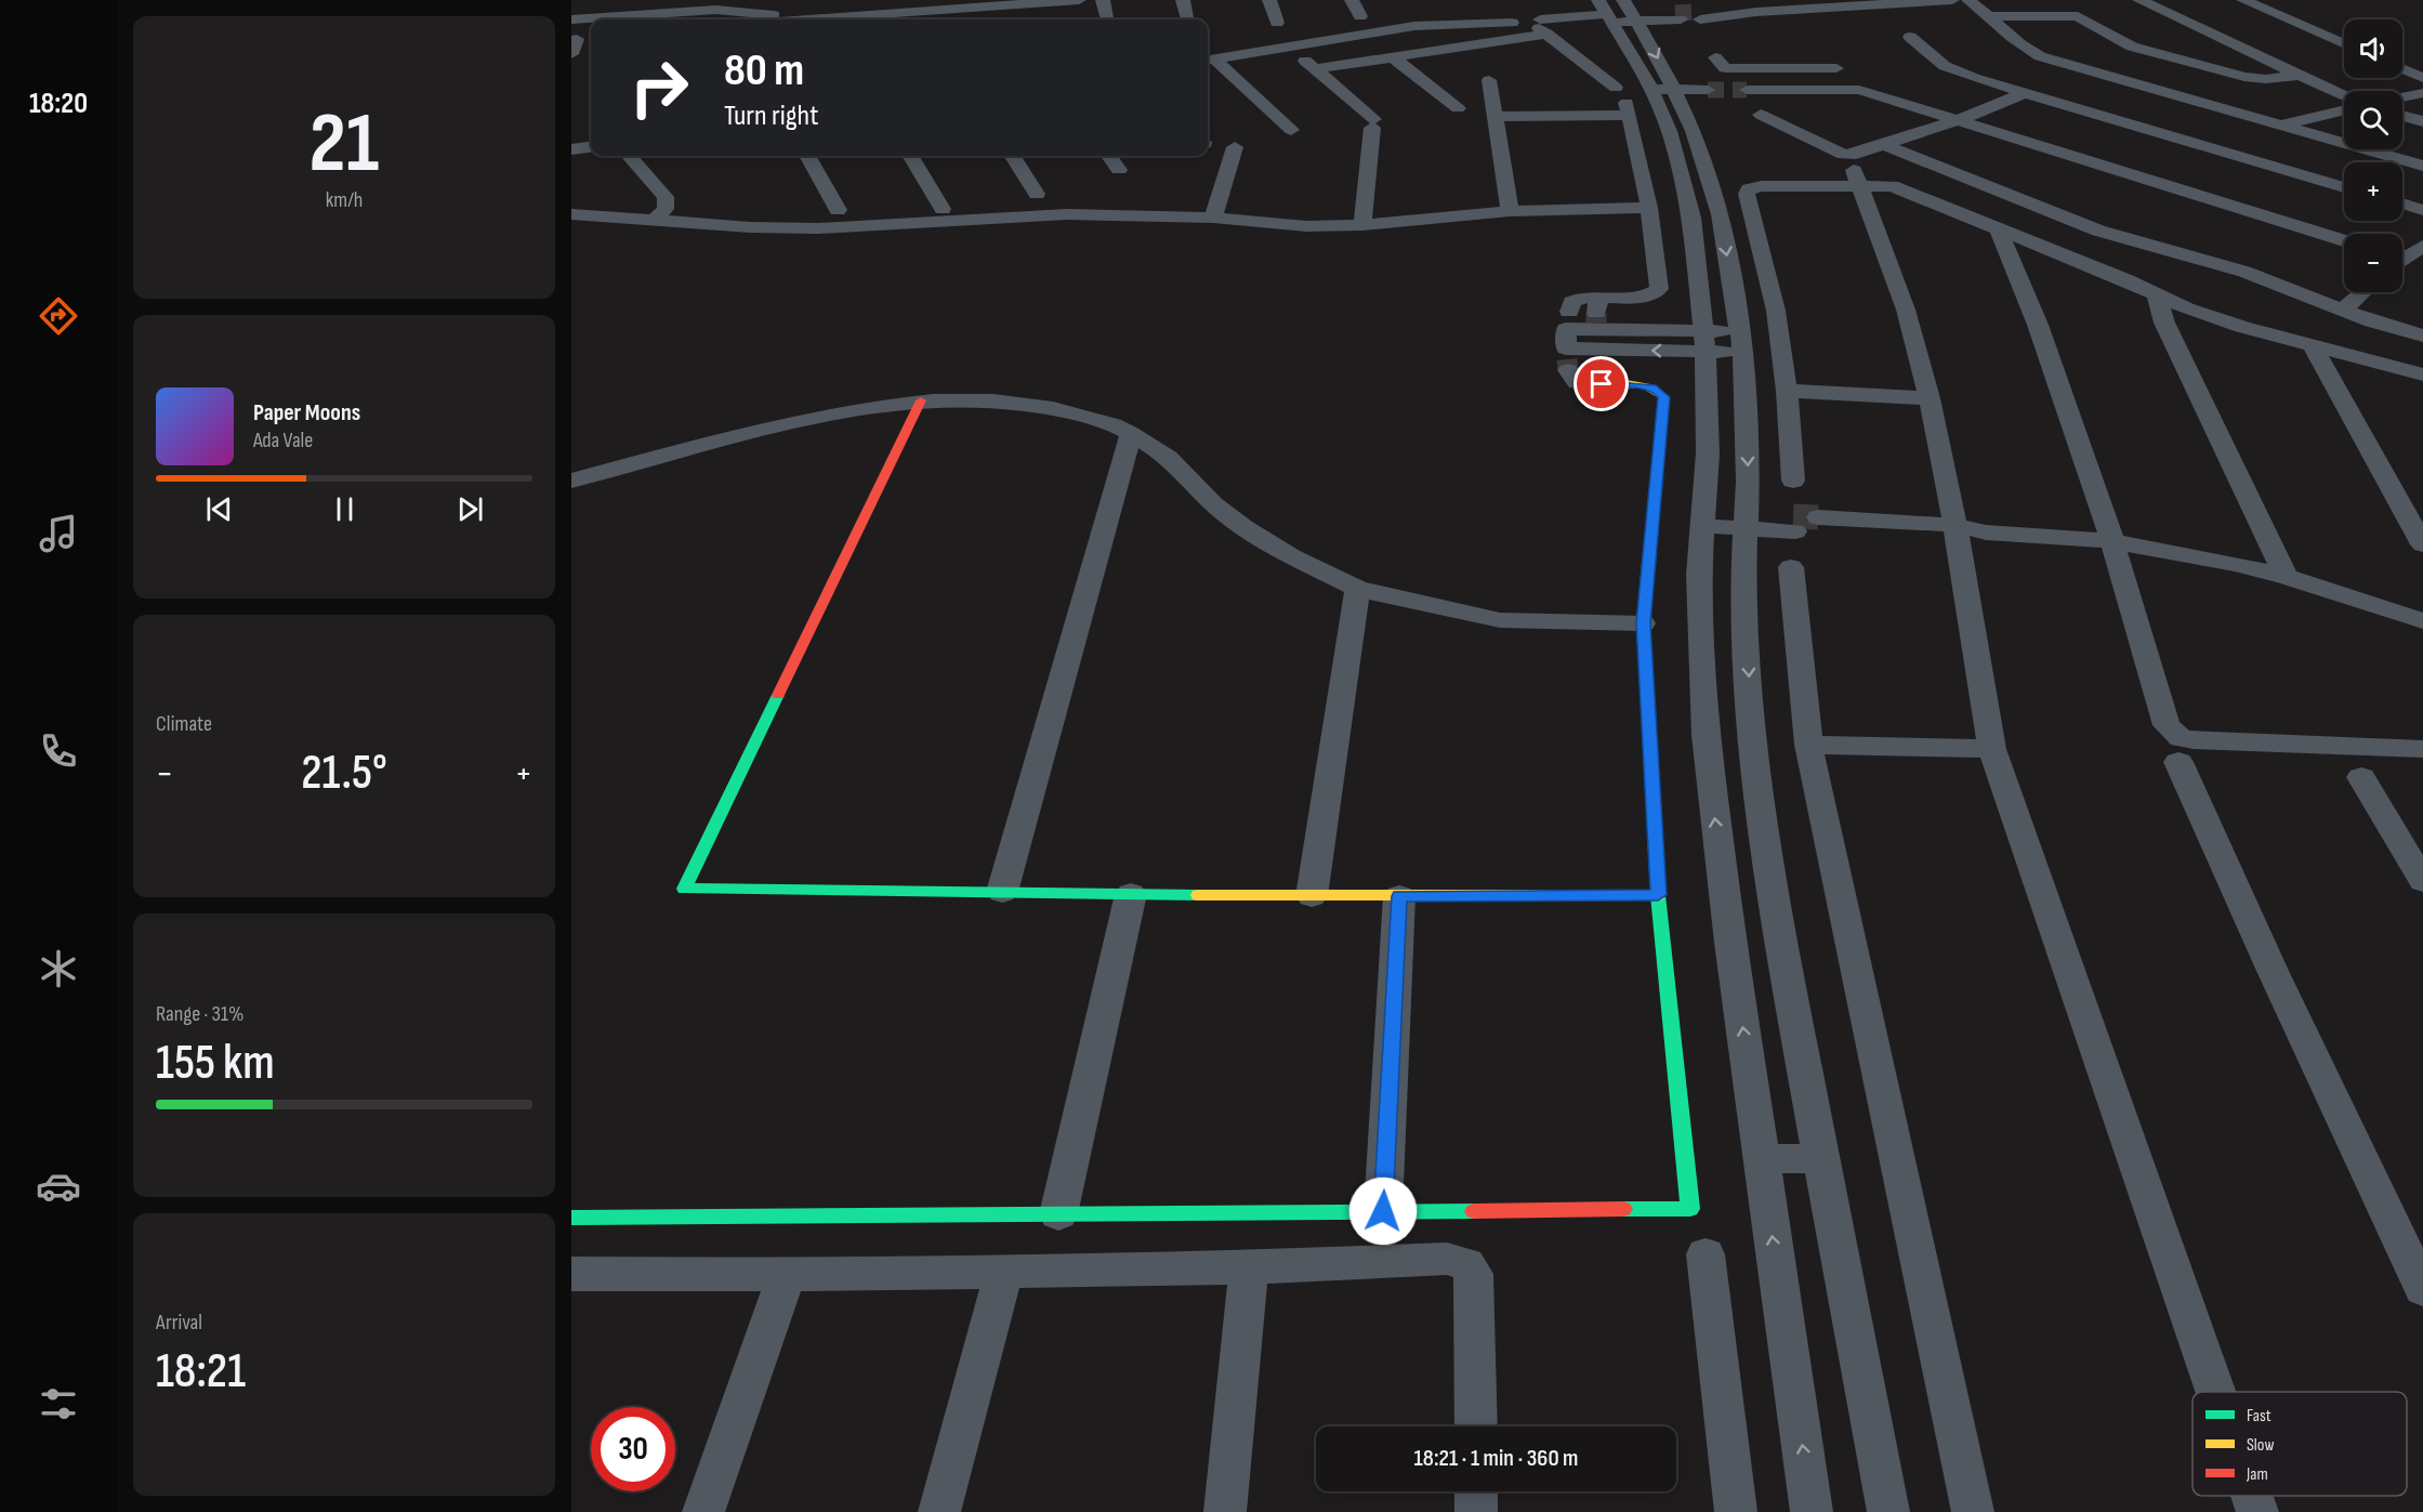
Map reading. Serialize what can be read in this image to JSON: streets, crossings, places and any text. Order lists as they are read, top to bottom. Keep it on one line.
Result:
{"legend":["Fast","Slow","Jam"],"page":{"tabs":"18:20","tile":[["21","km/h"],"Climate",["Range · 31%","155 km"],["Arrival","18:21"]],"map_buttons":["+","−"],"turn":["80 m","Turn right"],"song":["Paper Moons","Ada Vale"],"heat":["−","21.5°","+"],"limit":"30","trip":"18:21 · 1 min · 360 m"}}
